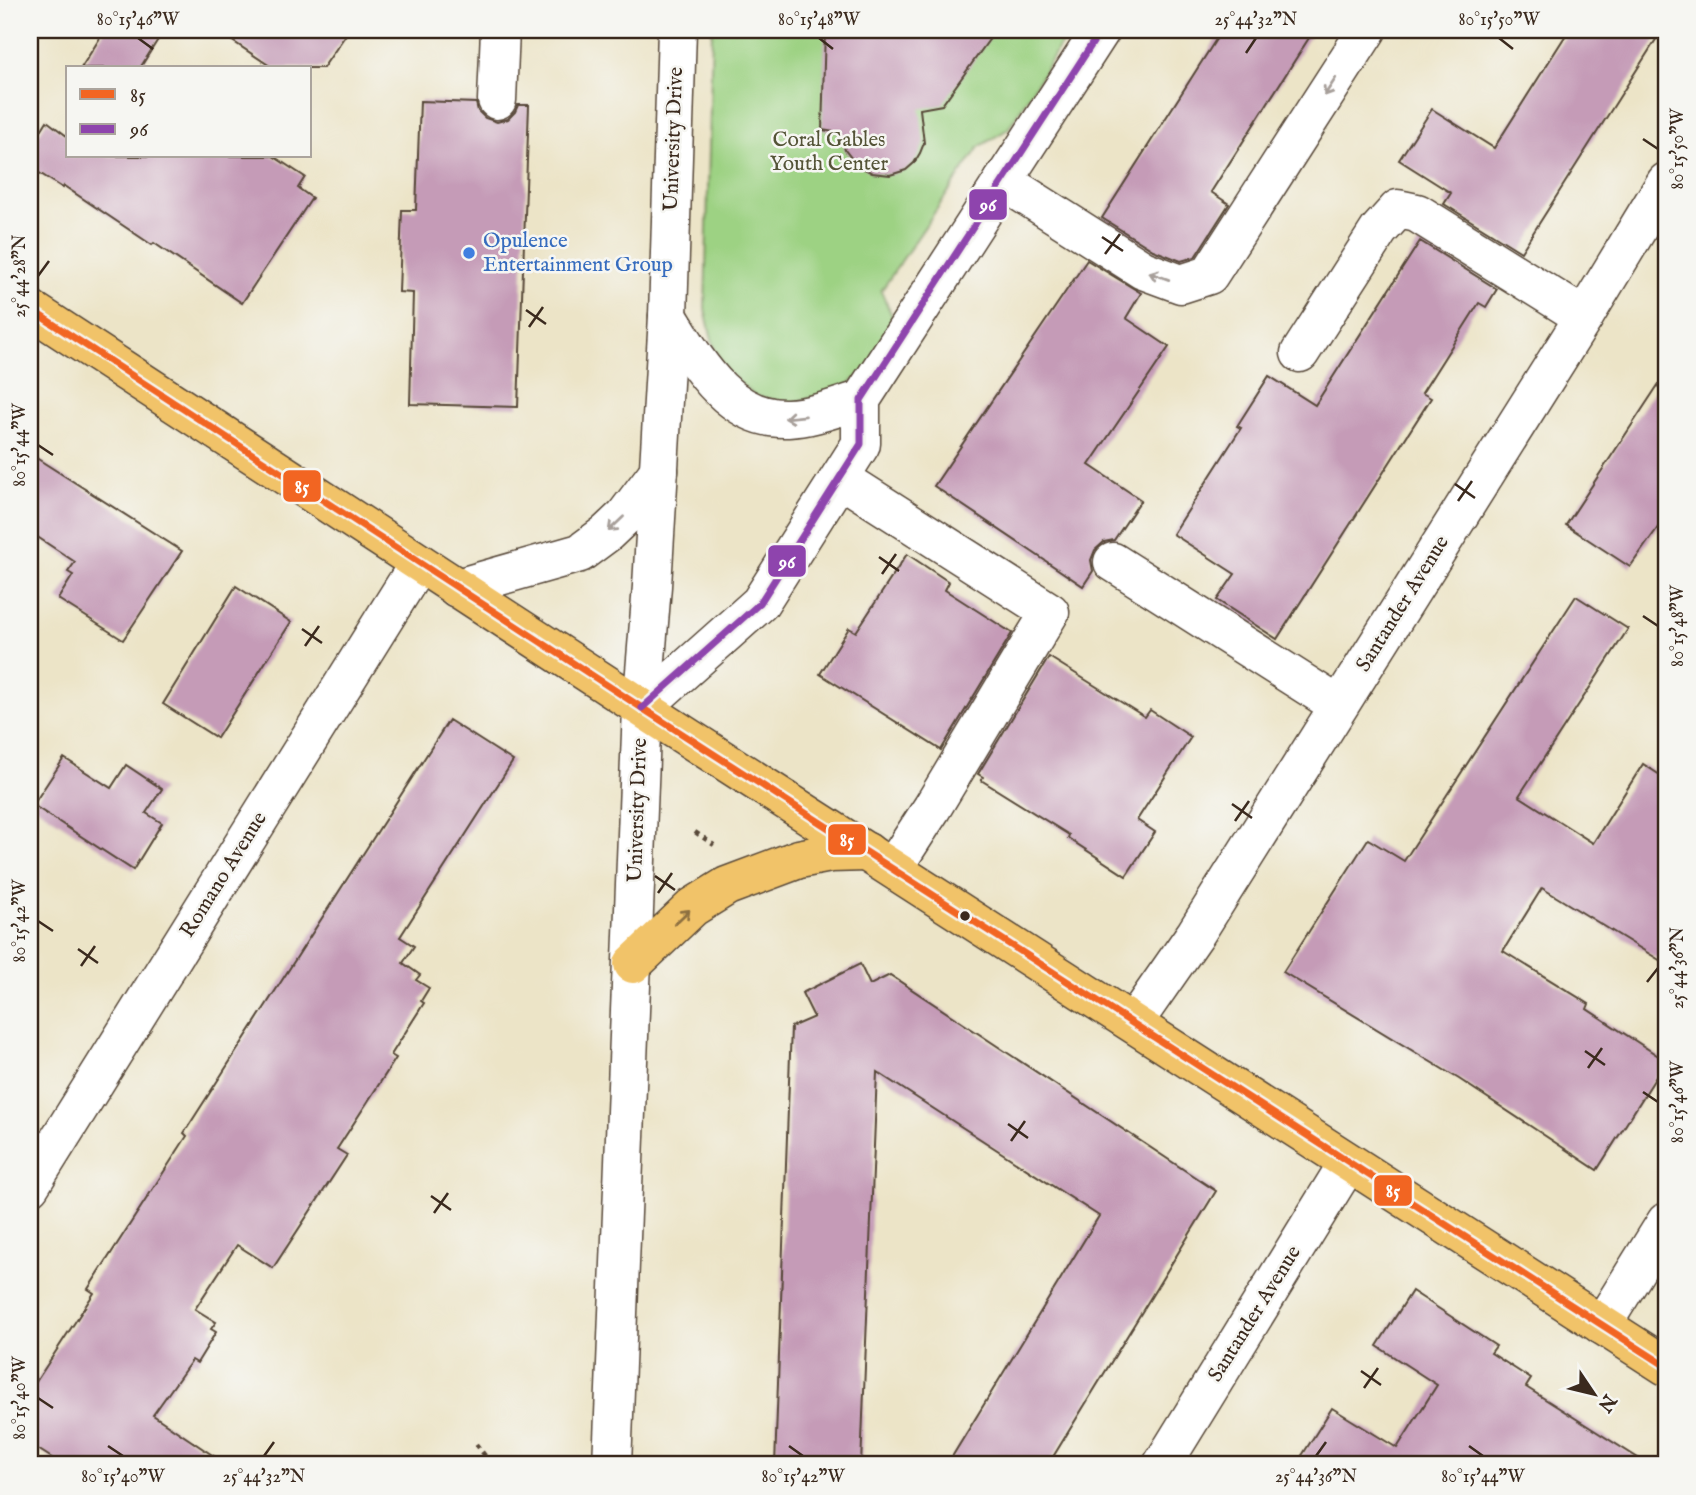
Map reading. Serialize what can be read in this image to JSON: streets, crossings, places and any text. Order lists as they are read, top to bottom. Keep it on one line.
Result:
{"streets":{"street":["University Drive","Santander Avenue","Romano Avenue"]},"parks":["Coral Gables Youth Center"],"places":["Opulence Entertainment Group"],"lines":["transit line 96","transit line 85"],"legend":["85","96"],"north":"bottom right","coordinates":["80°15'46\"W","80°15'48\"W","25°44'32\"N","80°15'50\"W","25°44'28\"N","80°15'44\"W","80°15'42\"W","25°44'36\"N","80°15'40\"W"]}
